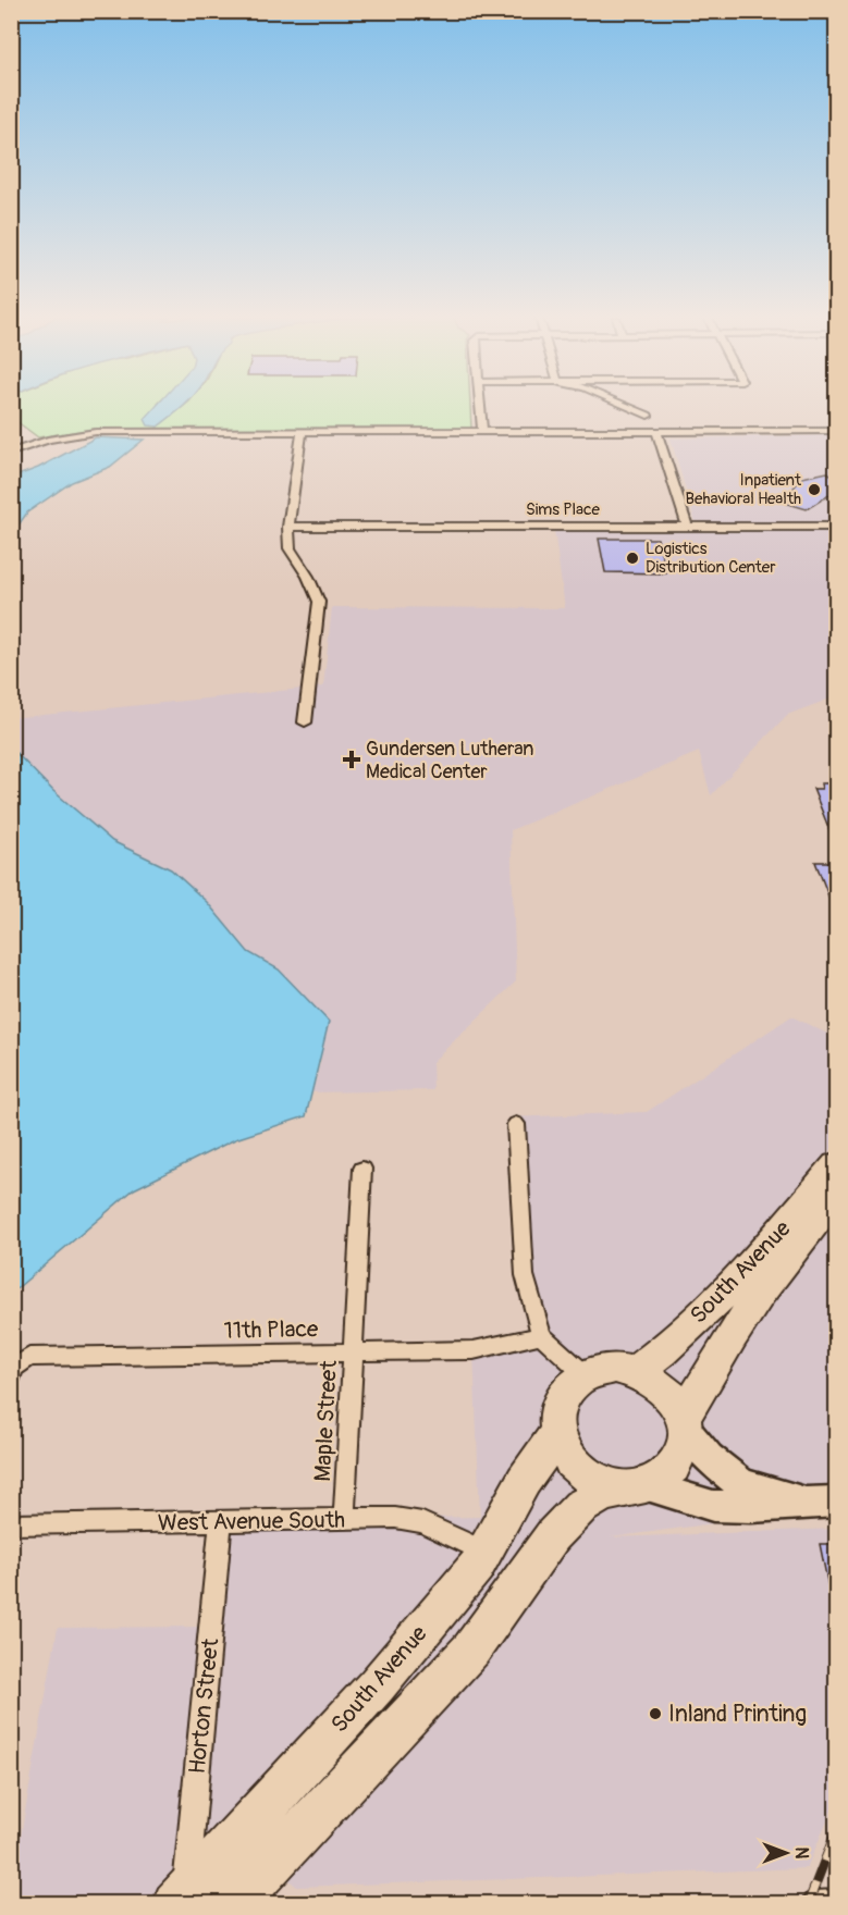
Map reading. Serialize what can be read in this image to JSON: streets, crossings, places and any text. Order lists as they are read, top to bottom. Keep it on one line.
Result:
{"streets":{"highway":["South Avenue"],"street":["Sims Place","11th Place","Maple Street","West Avenue South","Horton Street"]},"crossings":[["South Avenue","West Avenue South"],["South Avenue","Horton Street"],["11th Place","Maple Street"],["Maple Street","West Avenue South"],["West Avenue South","Horton Street"]],"places":{"other":["Inpatient Behavioral Health","Logistics Distribution Center","Inland Printing"],"health":["Gundersen Lutheran Medical Center"]},"north":"right"}
